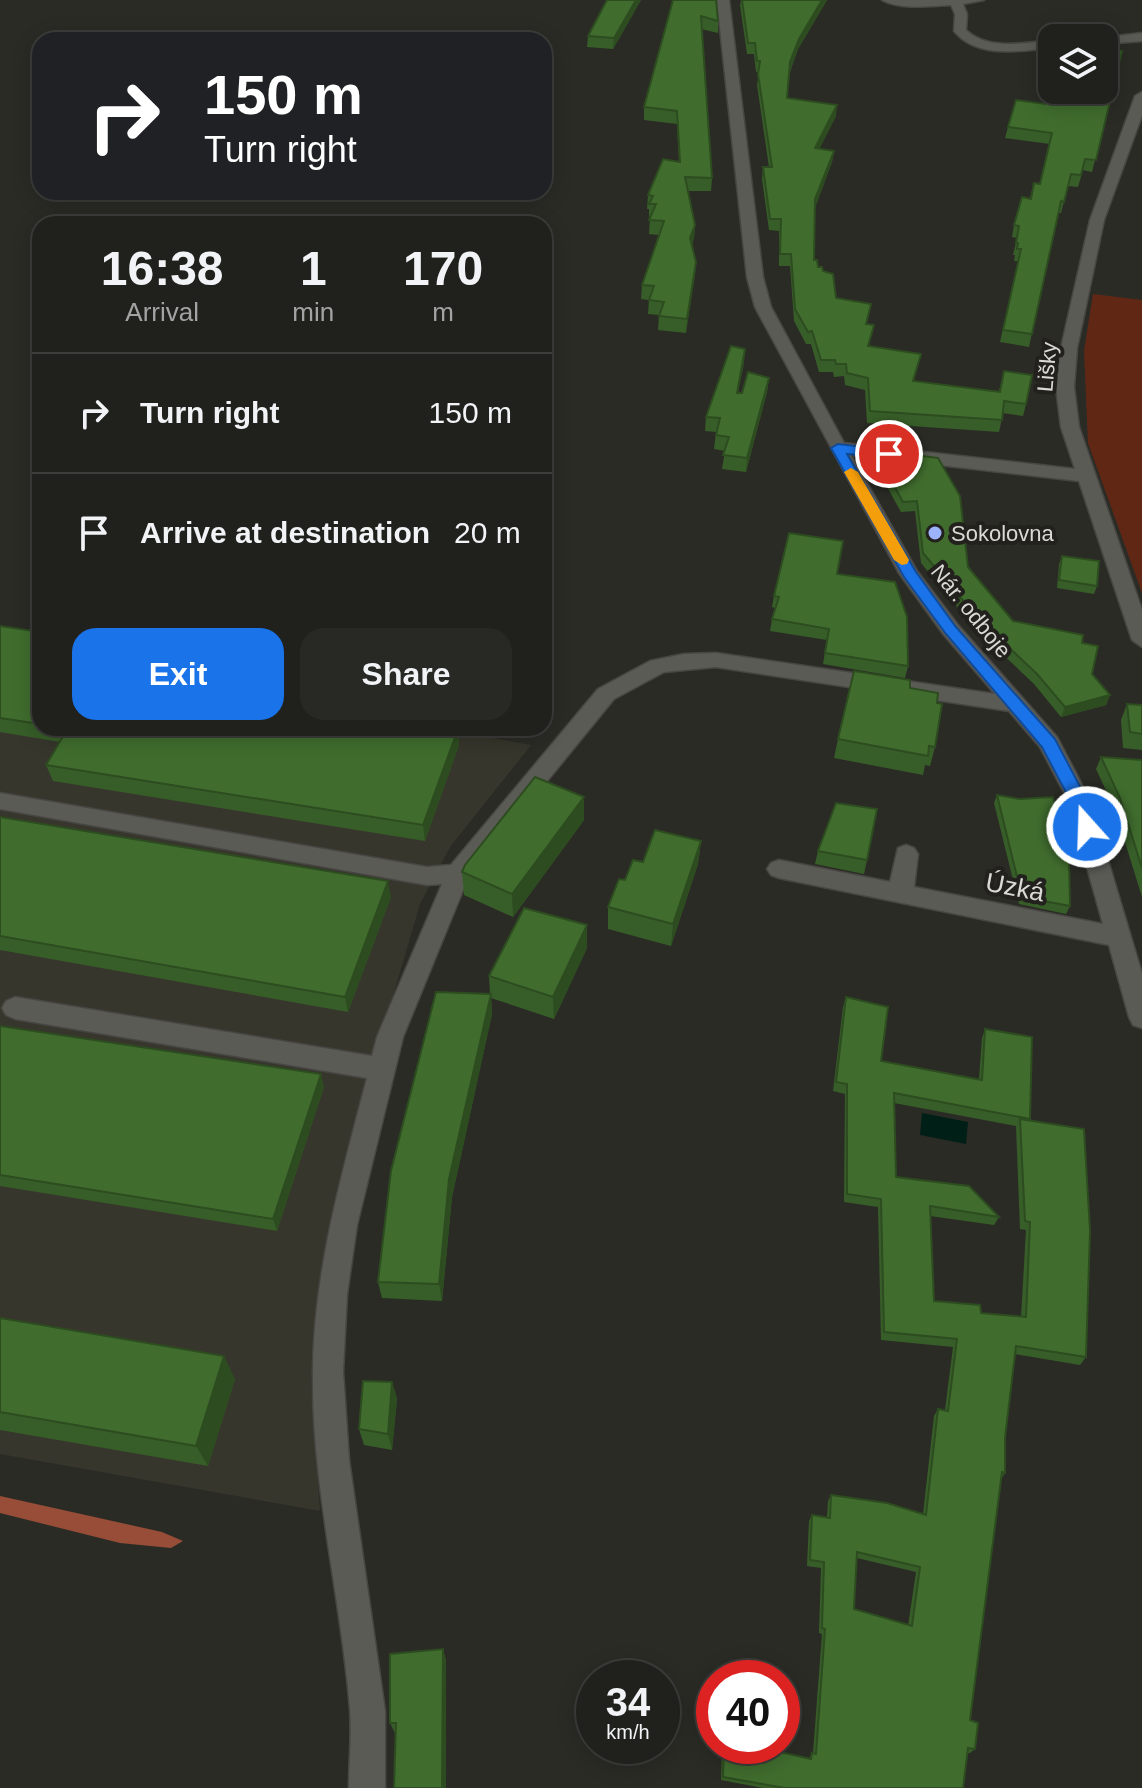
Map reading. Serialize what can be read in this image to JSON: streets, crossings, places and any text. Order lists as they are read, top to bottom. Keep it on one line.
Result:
{"streets":{"street":["Lišky","Nár. odboje","Úzká"]},"crossings":[["Nár. odboje","Úzká"]],"places":["Sokolovna"],"page":{"turn":["150 m","Turn right"],"eta":["16:38","Arrival","1","min","170","m"],"list":[{"name":"Turn right","value":"150 m"},{"name":"Arrive at destination","value":"20 m"}],"buttons":["Exit","Share"],"speed":"34 km/h","limit":"40"}}
